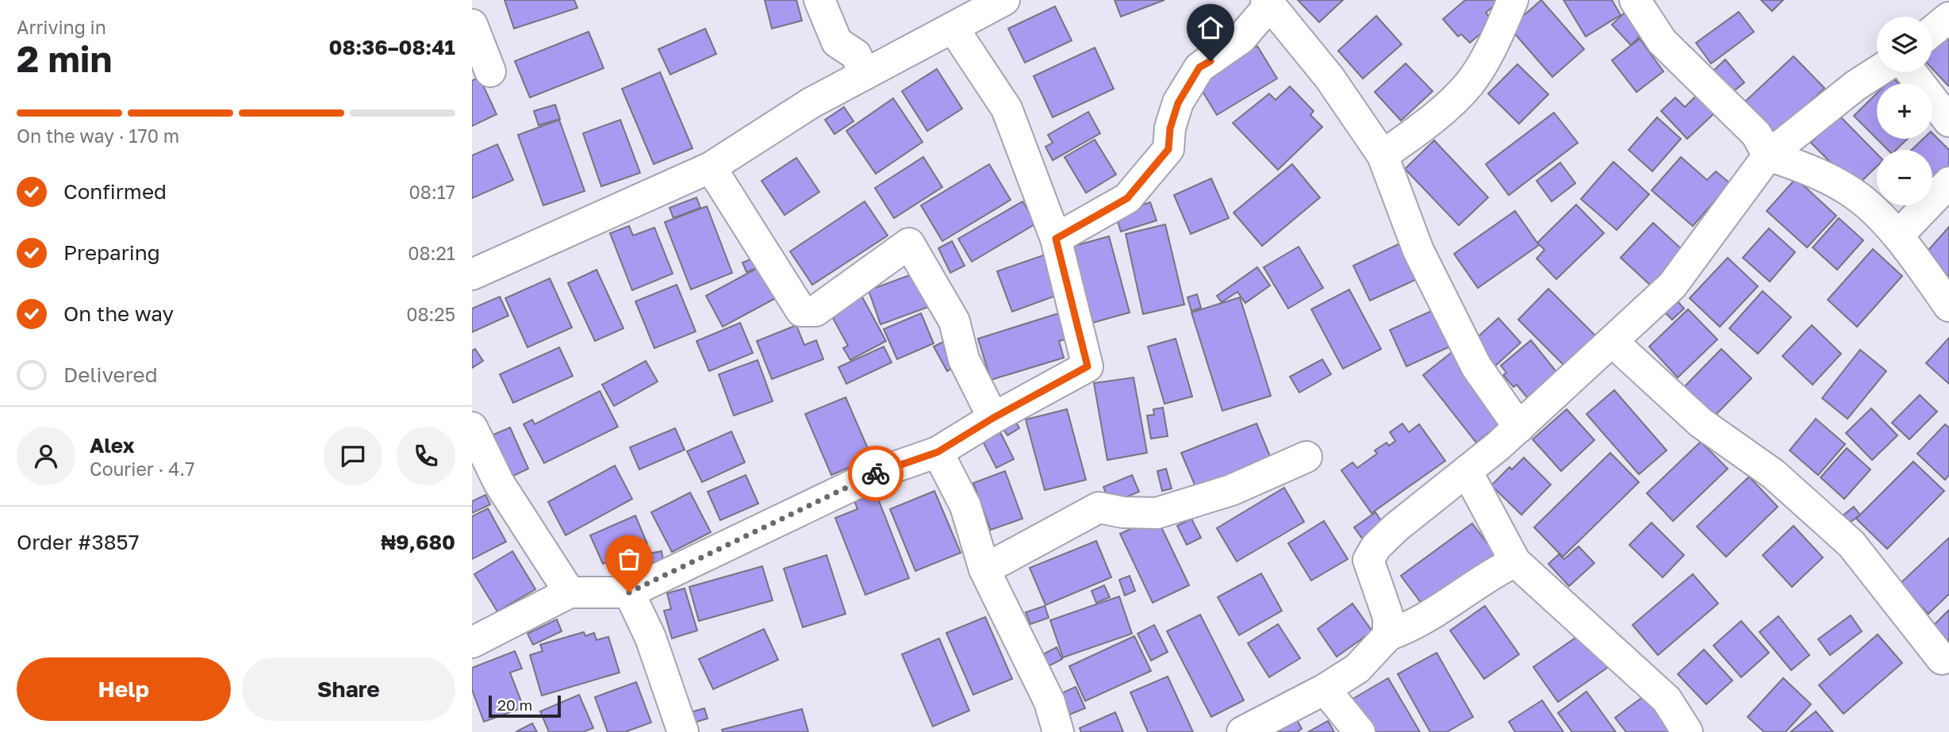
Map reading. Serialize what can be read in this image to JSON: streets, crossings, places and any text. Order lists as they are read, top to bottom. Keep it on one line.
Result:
{"scale_bar":"20 m","page":{"heading":["2 min","Arriving in","08:36–08:41"],"panel":["Alex","Courier · 4.7","Order #3857","₦9,680"],"map_buttons":["+","−"],"bar":"On the way · 170 m","list":[["Confirmed","08:17"],["Preparing","08:21"],["On the way","08:25"],"Delivered"],"buttons":["Help","Share"],"scale":"20 m"}}
